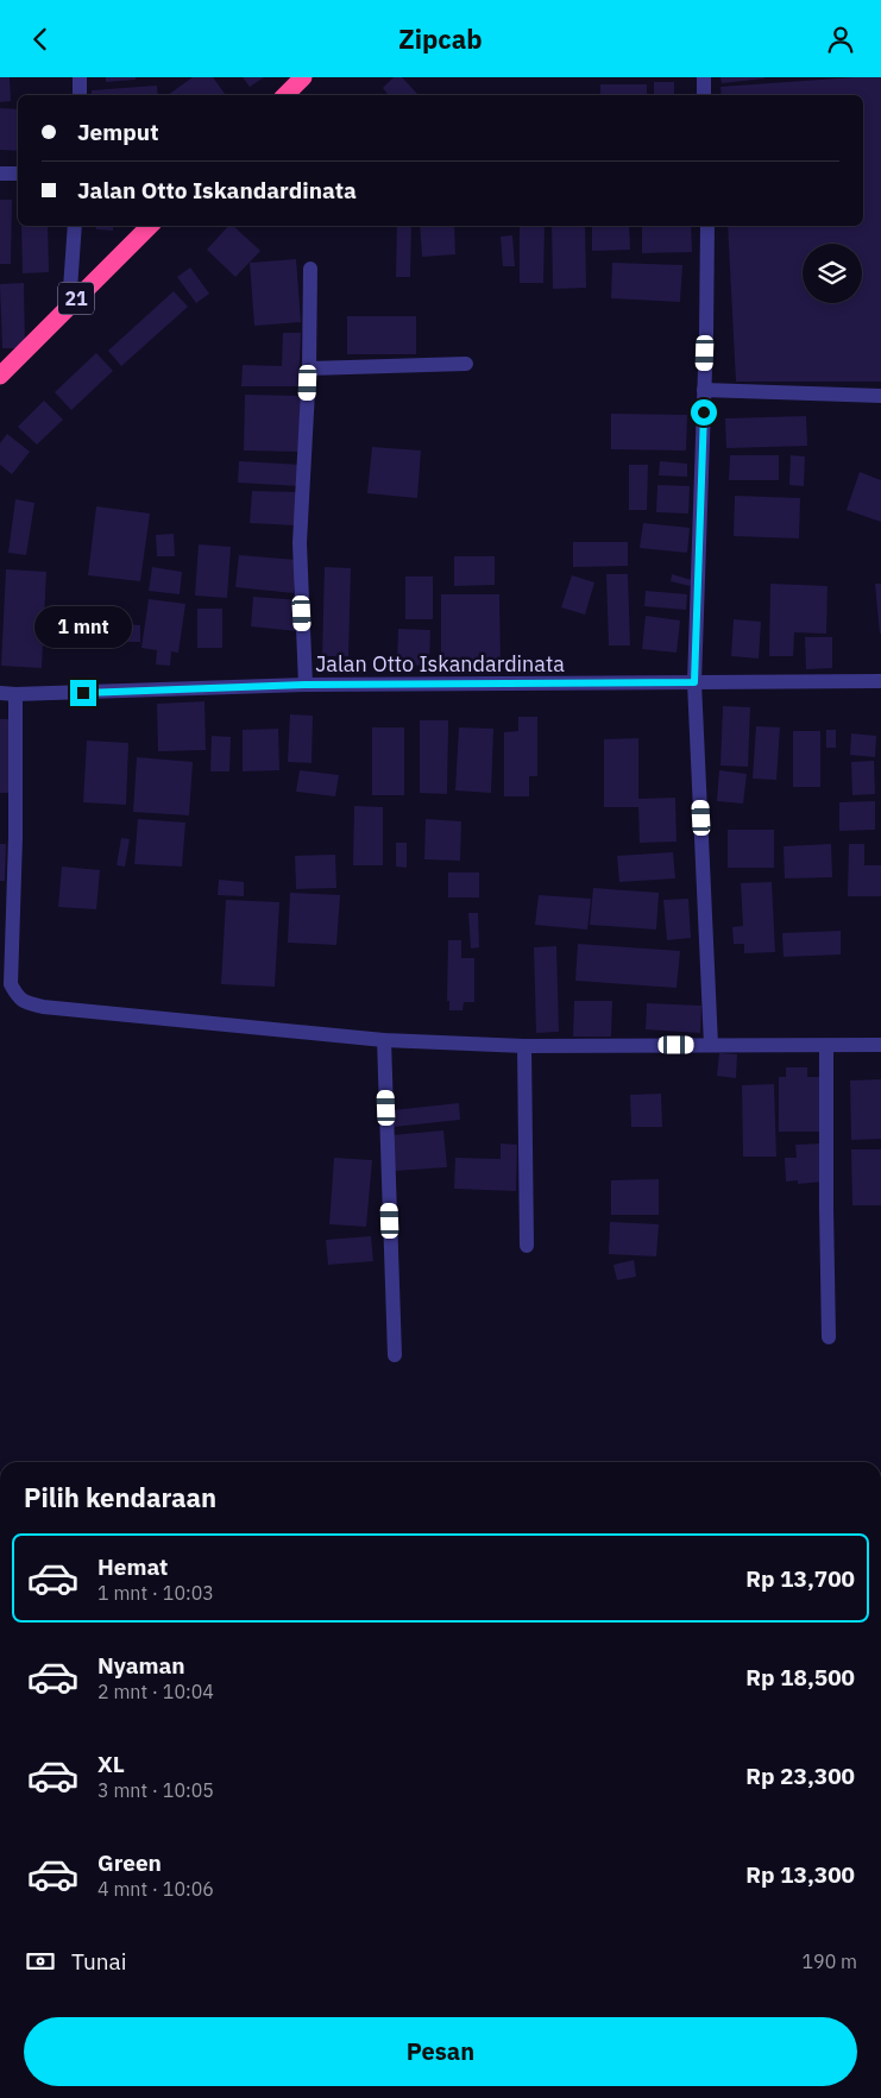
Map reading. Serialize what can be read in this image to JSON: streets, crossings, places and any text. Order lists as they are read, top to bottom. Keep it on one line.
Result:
{"streets":{"highway":["21"],"street":["Jalan Otto Iskandardinata"]},"page":{"header":"Zipcab","banner":["Jemput","Jalan Otto Iskandardinata"],"bubble":"1 mnt","heading":"Pilih kendaraan","list":[{"name":"Hemat","note":"1 mnt · 10:03","value":"Rp 13,700"},{"name":"Nyaman","note":"2 mnt · 10:04","value":"Rp 18,500"},{"name":"XL","note":"3 mnt · 10:05","value":"Rp 23,300"},{"name":"Green","note":"4 mnt · 10:06","value":"Rp 13,300"}],"pay":["Tunai","190 m"],"buttons":"Pesan"}}
